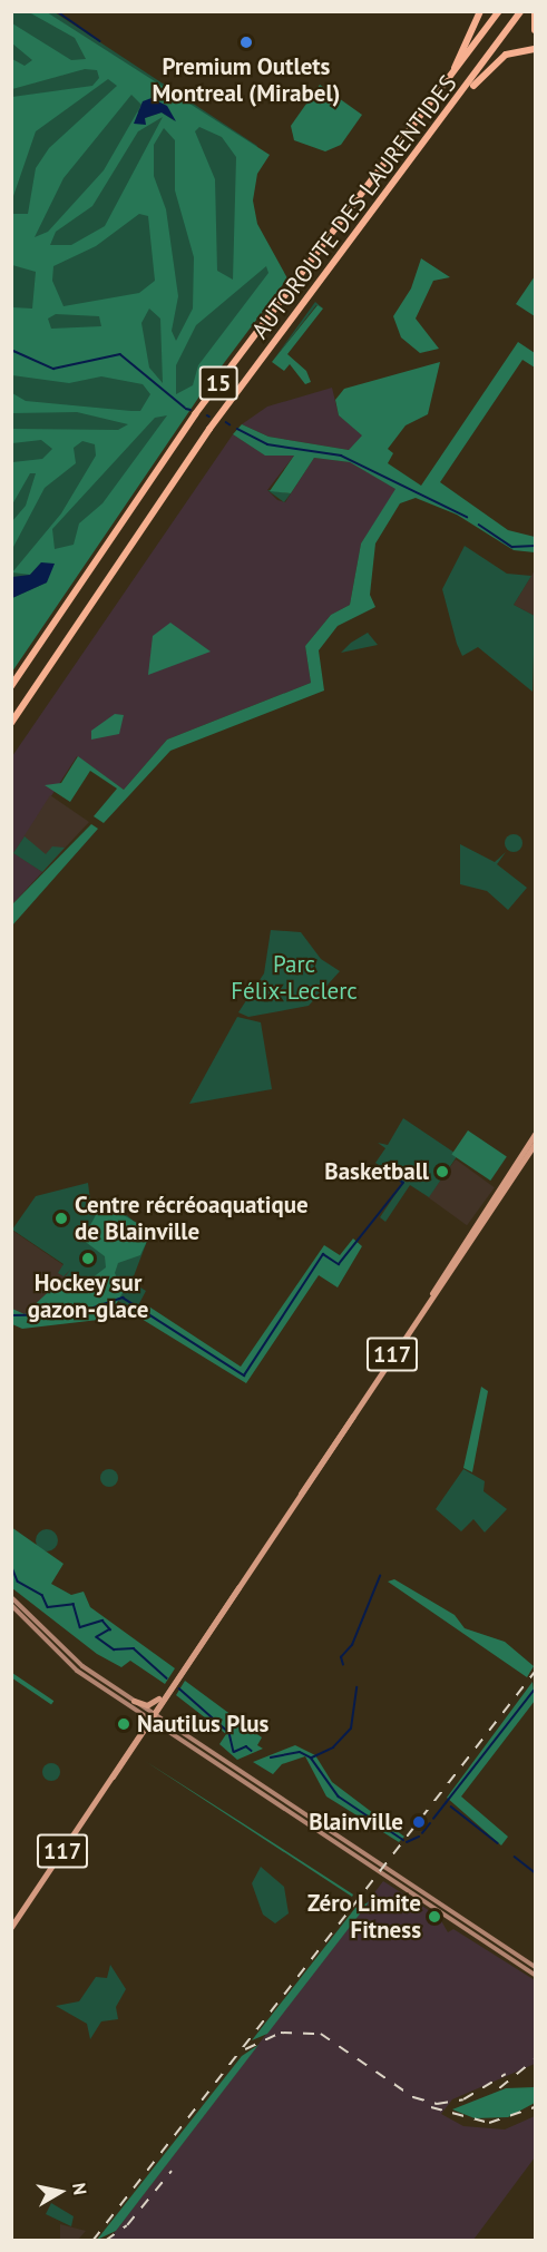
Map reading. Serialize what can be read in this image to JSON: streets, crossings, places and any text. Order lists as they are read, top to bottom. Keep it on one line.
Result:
{"streets":{"highway":["AUTOROUTE DES LAURENTIDES","15"],"main road":["117"]},"parks":["Parc Félix-Leclerc"],"places":["Premium Outlets Montreal (Mirabel)","Basketball","Centre récréoaquatique de Blainville","Hockey sur gazon-glace","Nautilus Plus","Blainville","Zéro Limite Fitness"],"north":"right"}
